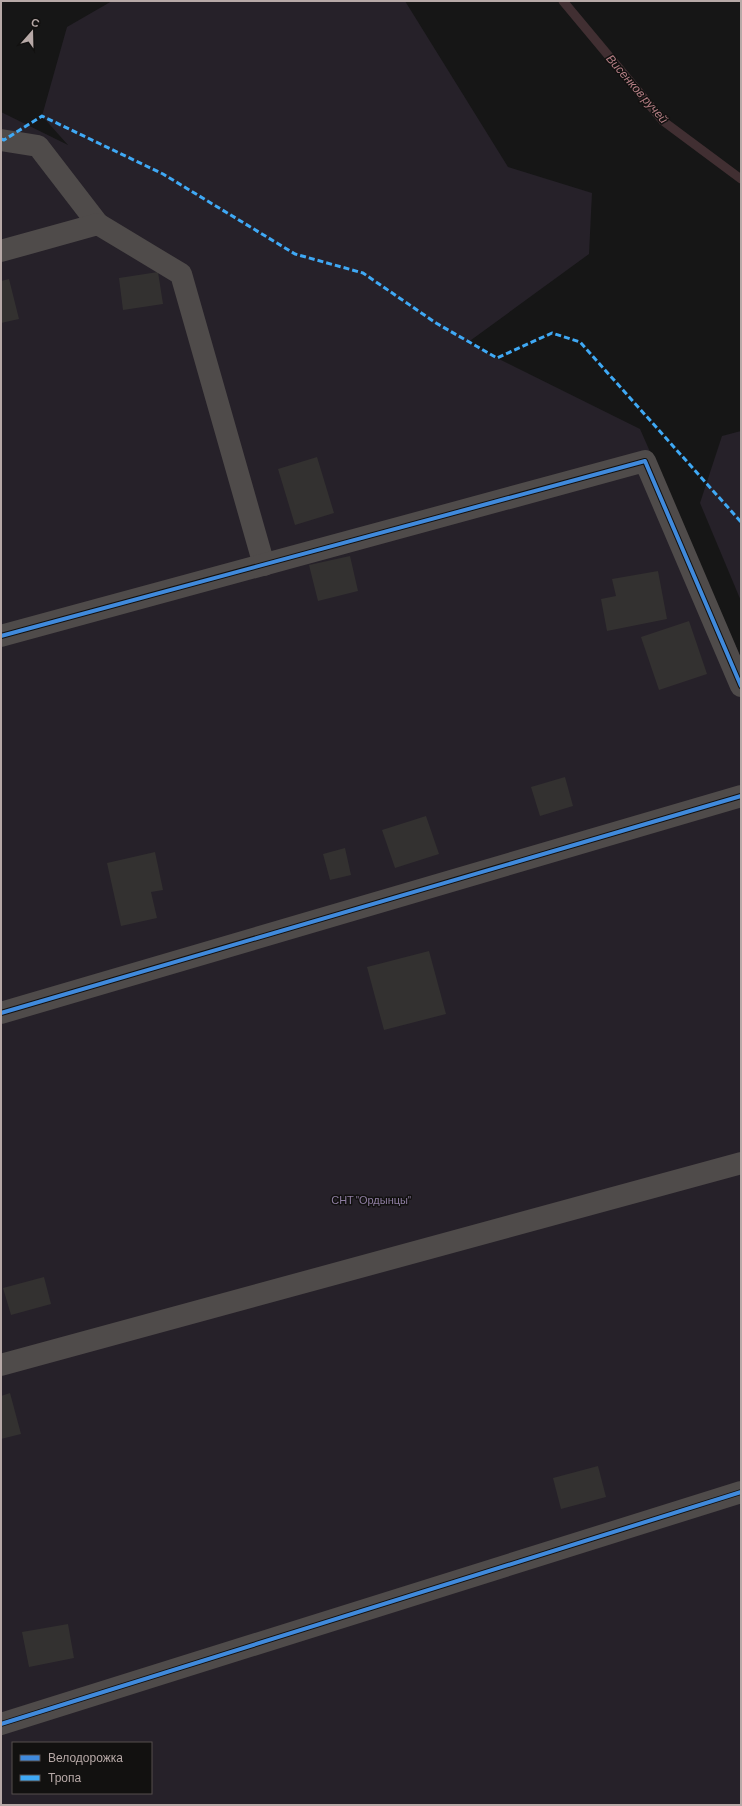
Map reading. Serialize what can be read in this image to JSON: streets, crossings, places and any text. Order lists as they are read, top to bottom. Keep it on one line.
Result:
{"water":["Висенков ручей"],"parks":["СНТ \"Ордынцы\""],"legend":["Велодорожка","Тропа"],"north":"top"}
